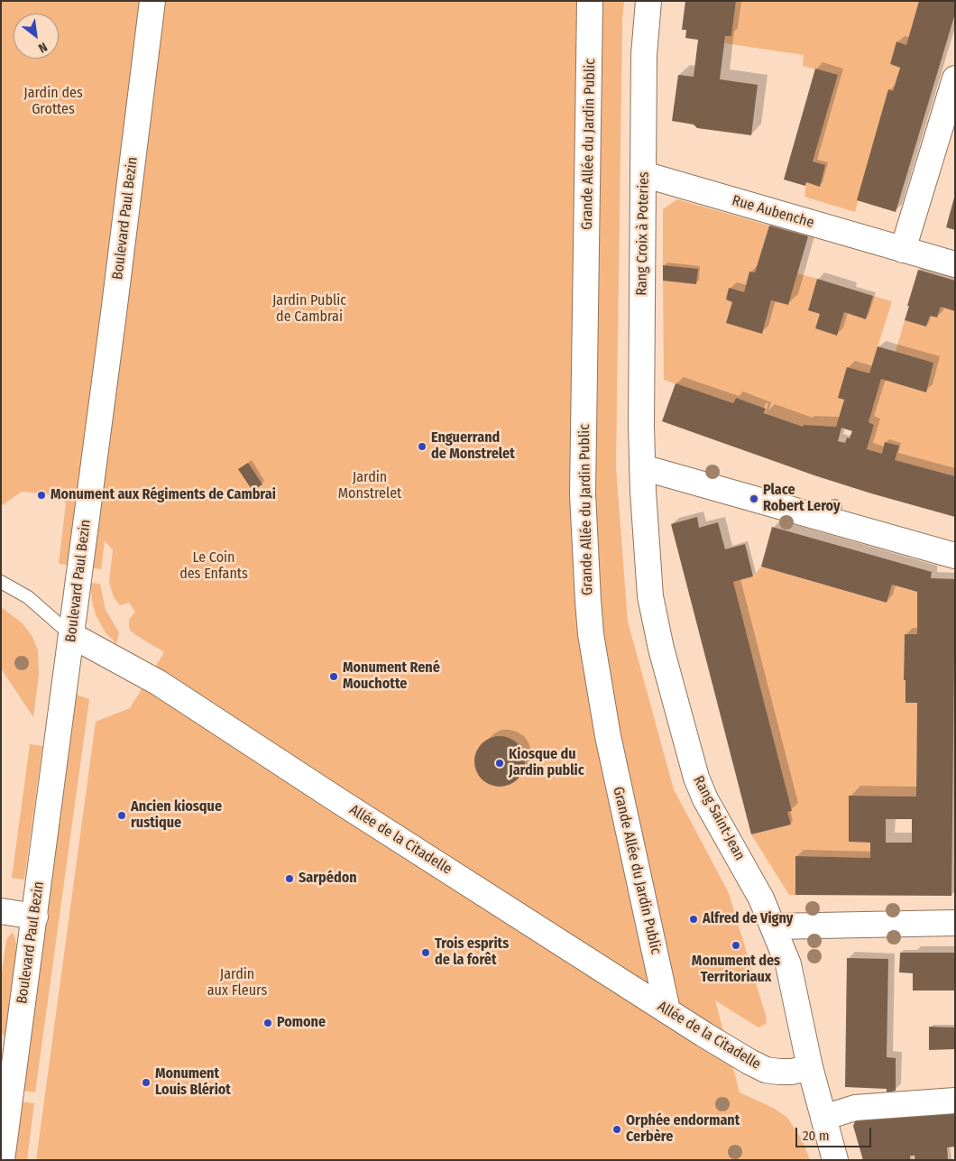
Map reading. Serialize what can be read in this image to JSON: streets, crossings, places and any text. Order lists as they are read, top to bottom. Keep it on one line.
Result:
{"streets":{"street":["Grande Allée du Jardin Public","Rue Aubenche","Boulevard Paul Bezin","Rang Croix à Poteries","Rang Saint-Jean","Allée de la Citadelle"]},"crossings":[["Grande Allée du Jardin Public","Allée de la Citadelle"],["Rue Aubenche","Rang Croix à Poteries"],["Boulevard Paul Bezin","Allée de la Citadelle"],["Rang Croix à Poteries","Rang Saint-Jean"],["Rang Saint-Jean","Allée de la Citadelle"]],"parks":["Jardin des Grottes","Jardin Public de Cambrai","Jardin Monstrelet","Le Coin des Enfants","Jardin aux Fleurs"],"places":["Enguerrand de Monstrelet","Monument aux Régiments de Cambrai","Place Robert Leroy","Monument René Mouchotte","Kiosque du Jardin public","Ancien kiosque rustique","Sarpédon","Alfred de Vigny","Monument des Territoriaux","Trois esprits de la forêt","Pomone","Monument Louis Blériot","Orphée endormant Cerbère"],"scale_bar":"20 m","north":"bottom right"}
